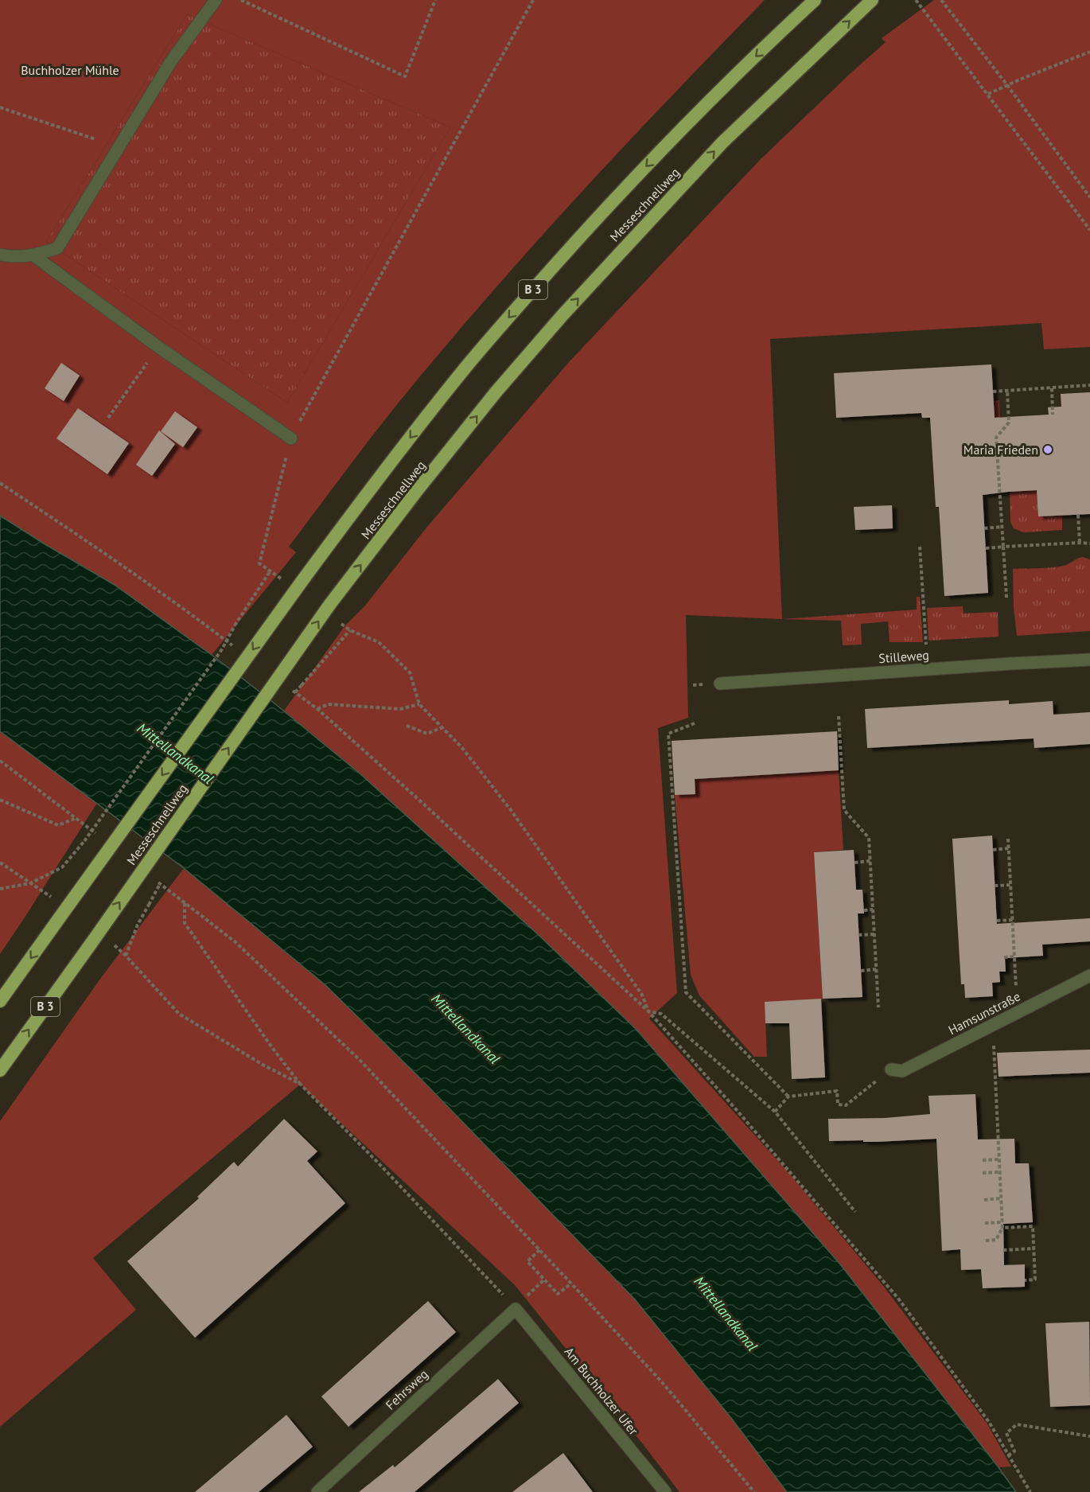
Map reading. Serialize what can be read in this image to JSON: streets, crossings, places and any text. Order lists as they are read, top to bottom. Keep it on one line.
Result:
{"streets":{"highway":["Messeschnellweg","B 3"],"street":["Stilleweg","Hamsunstraße","Fehrsweg","Am Buchholzer Ufer"]},"crossings":[["Fehrsweg","Am Buchholzer Ufer"]],"water":["Mittellandkanal"],"parks":["Buchholzer Mühle"],"places":["Maria Frieden"]}
